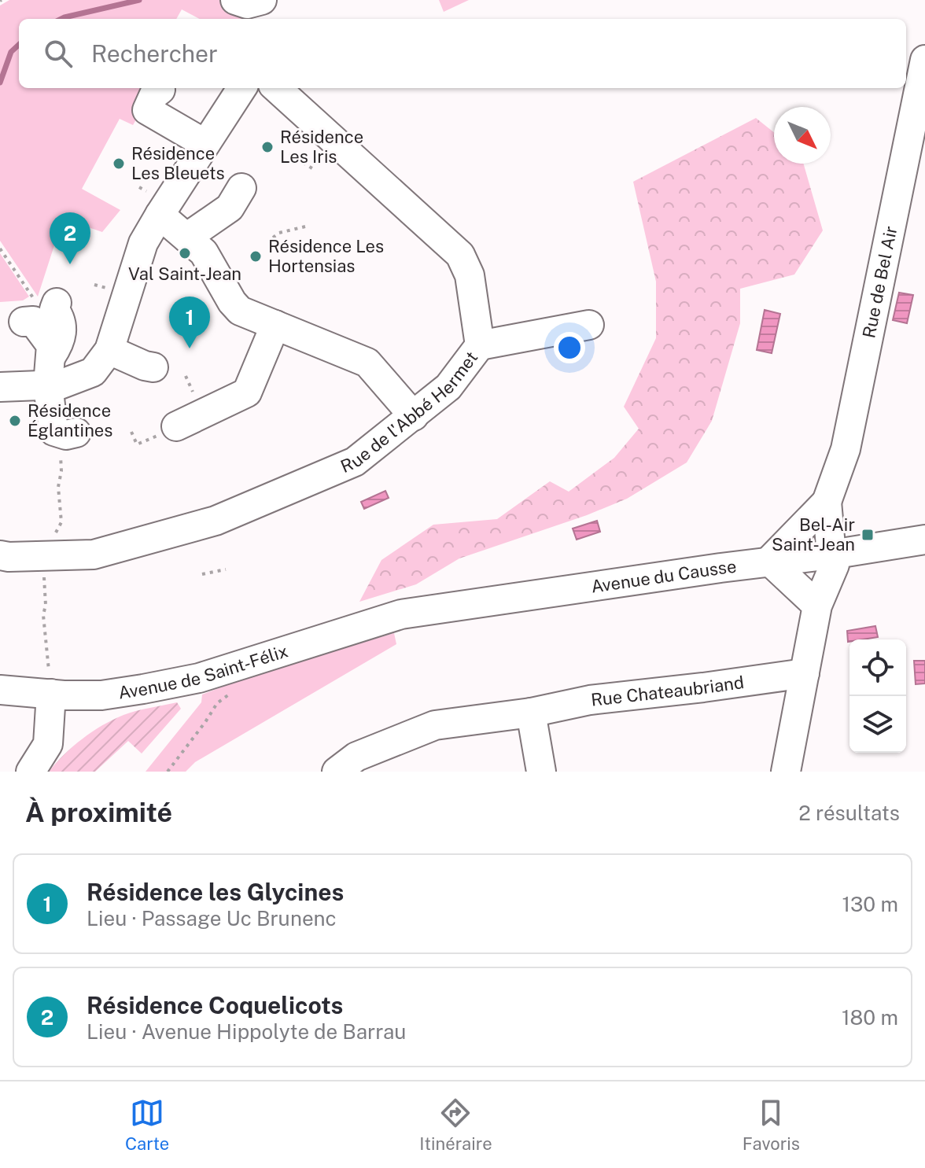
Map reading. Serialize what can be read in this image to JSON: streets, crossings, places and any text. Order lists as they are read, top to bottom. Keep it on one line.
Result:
{"streets":{"street":["Rue de Bel Air","Rue de l'Abbé Hermet","Avenue du Causse","Avenue de Saint-Félix","Rue Chateaubriand"]},"crossings":[["Rue de Bel Air","Avenue du Causse"],["Rue de Bel Air","Rue Chateaubriand"],["Avenue du Causse","Avenue de Saint-Félix"]],"places":{"other":["Résidence Les Iris","Résidence Les Bleuets","Val Saint-Jean","Résidence Les Hortensias","Résidence Églantines"],"transit":["Bel-Air Saint-Jean"]},"north":"bottom right","page":{"search":"Rechercher","pins":["2","1"],"heading":["À proximité","2 résultats"],"list":[{"mark":"1","name":"Résidence les Glycines","note":"Lieu · Passage Uc Brunenc","value":"130 m"},{"mark":"2","name":"Résidence Coquelicots","note":"Lieu · Avenue Hippolyte de Barrau","value":"180 m"}],"nav":["Carte","Itinéraire","Favoris"]}}
